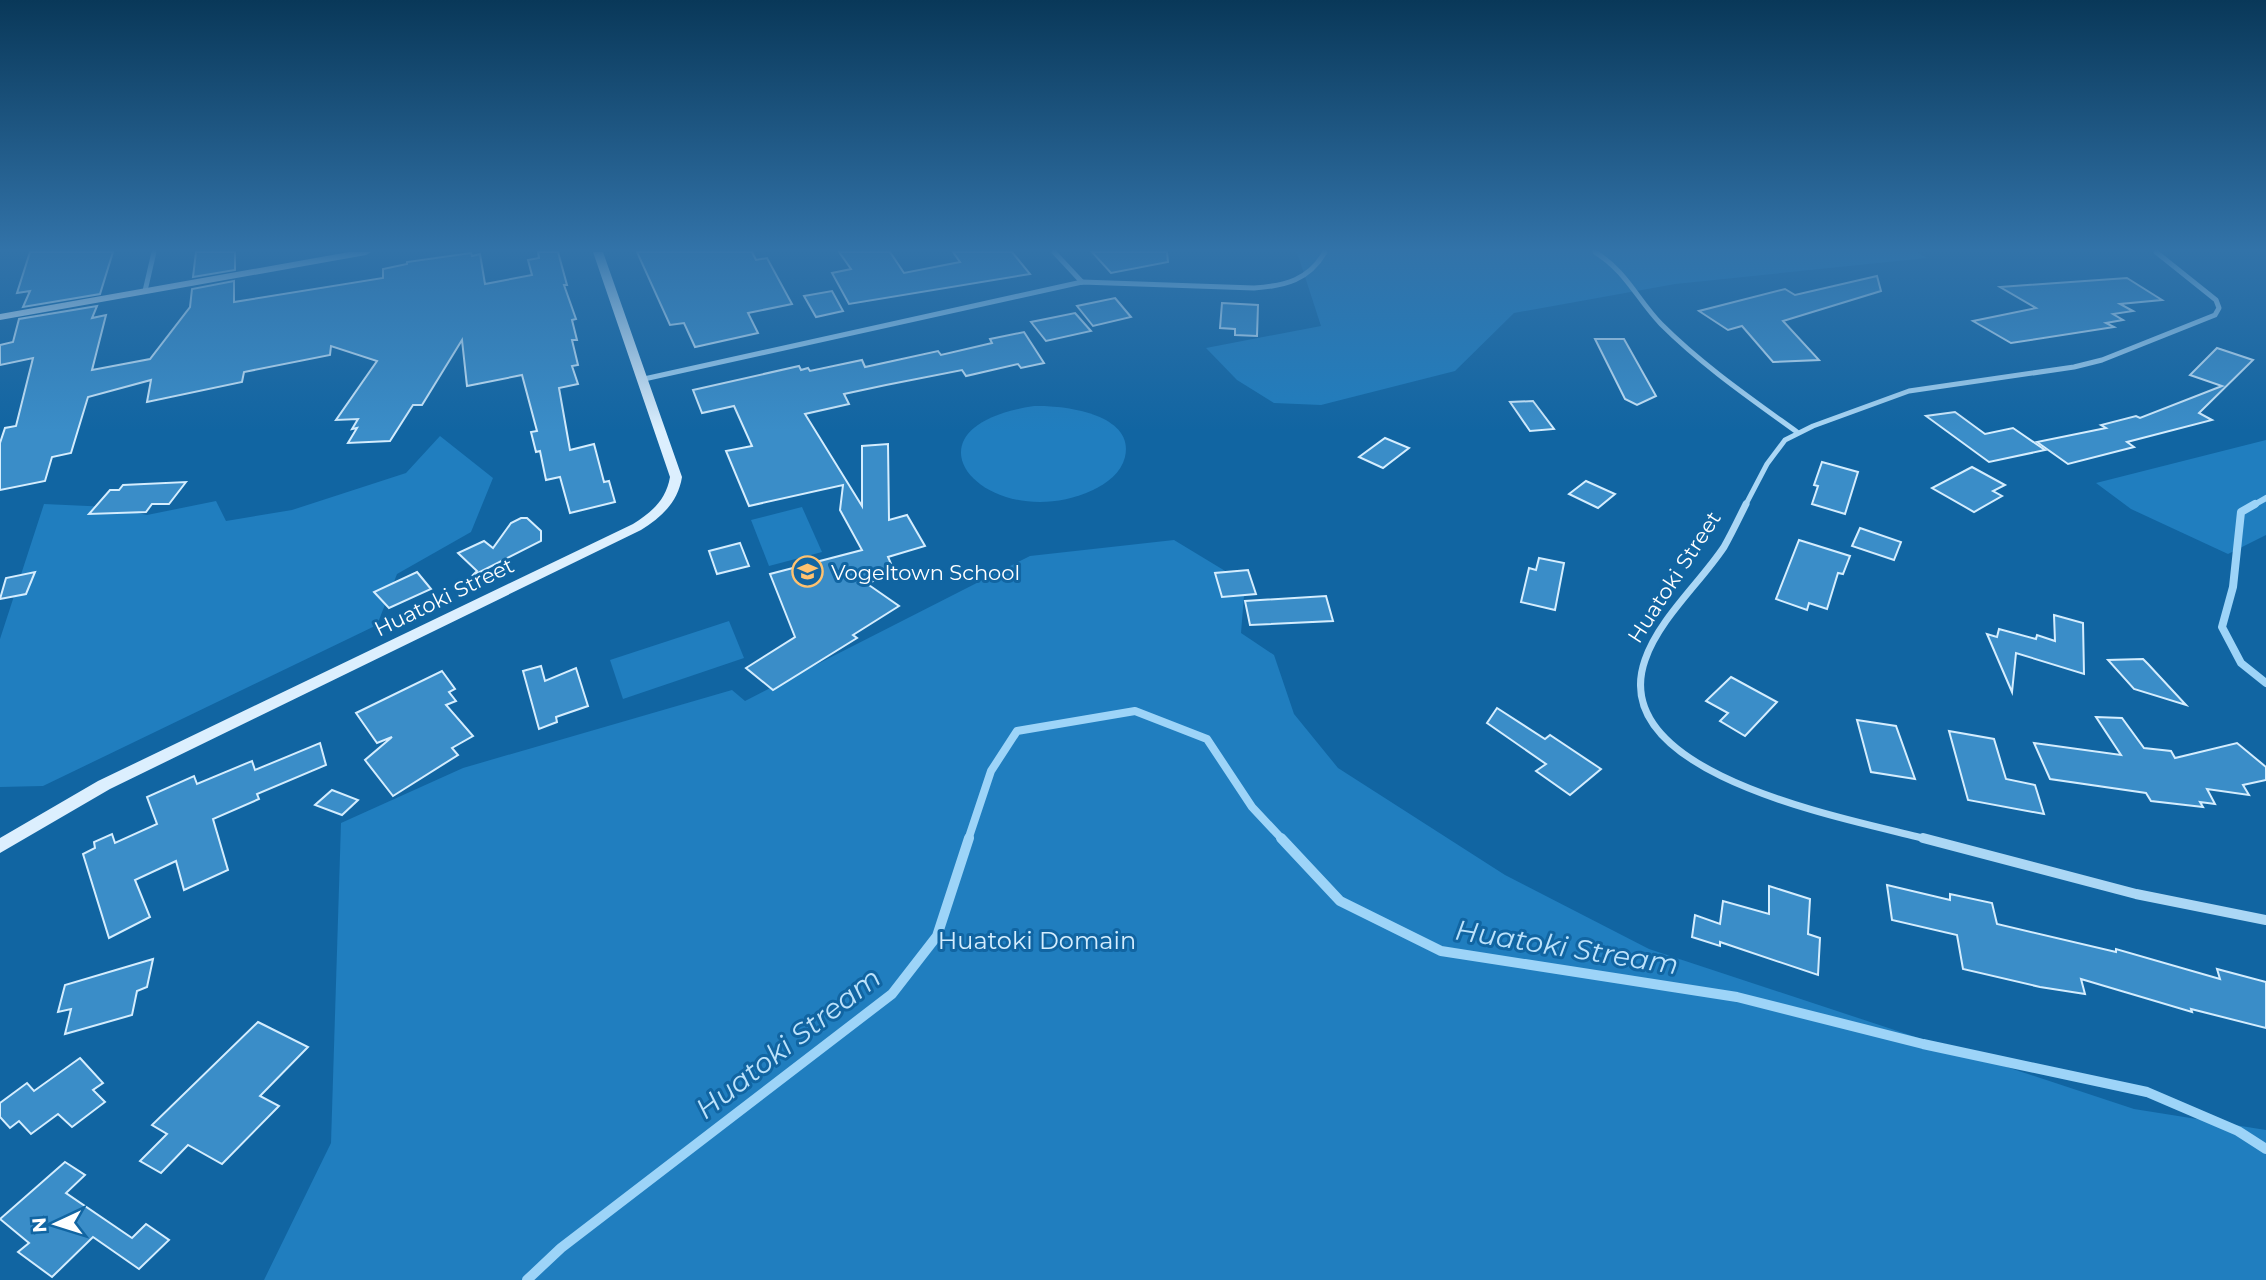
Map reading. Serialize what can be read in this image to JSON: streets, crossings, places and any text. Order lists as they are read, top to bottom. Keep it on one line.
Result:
{"streets":{"main road":["Huatoki Street"]},"water":["Huatoki Stream"],"parks":["Huatoki Domain"],"places":{"school or university":["Vogeltown School"]},"north":"left"}
